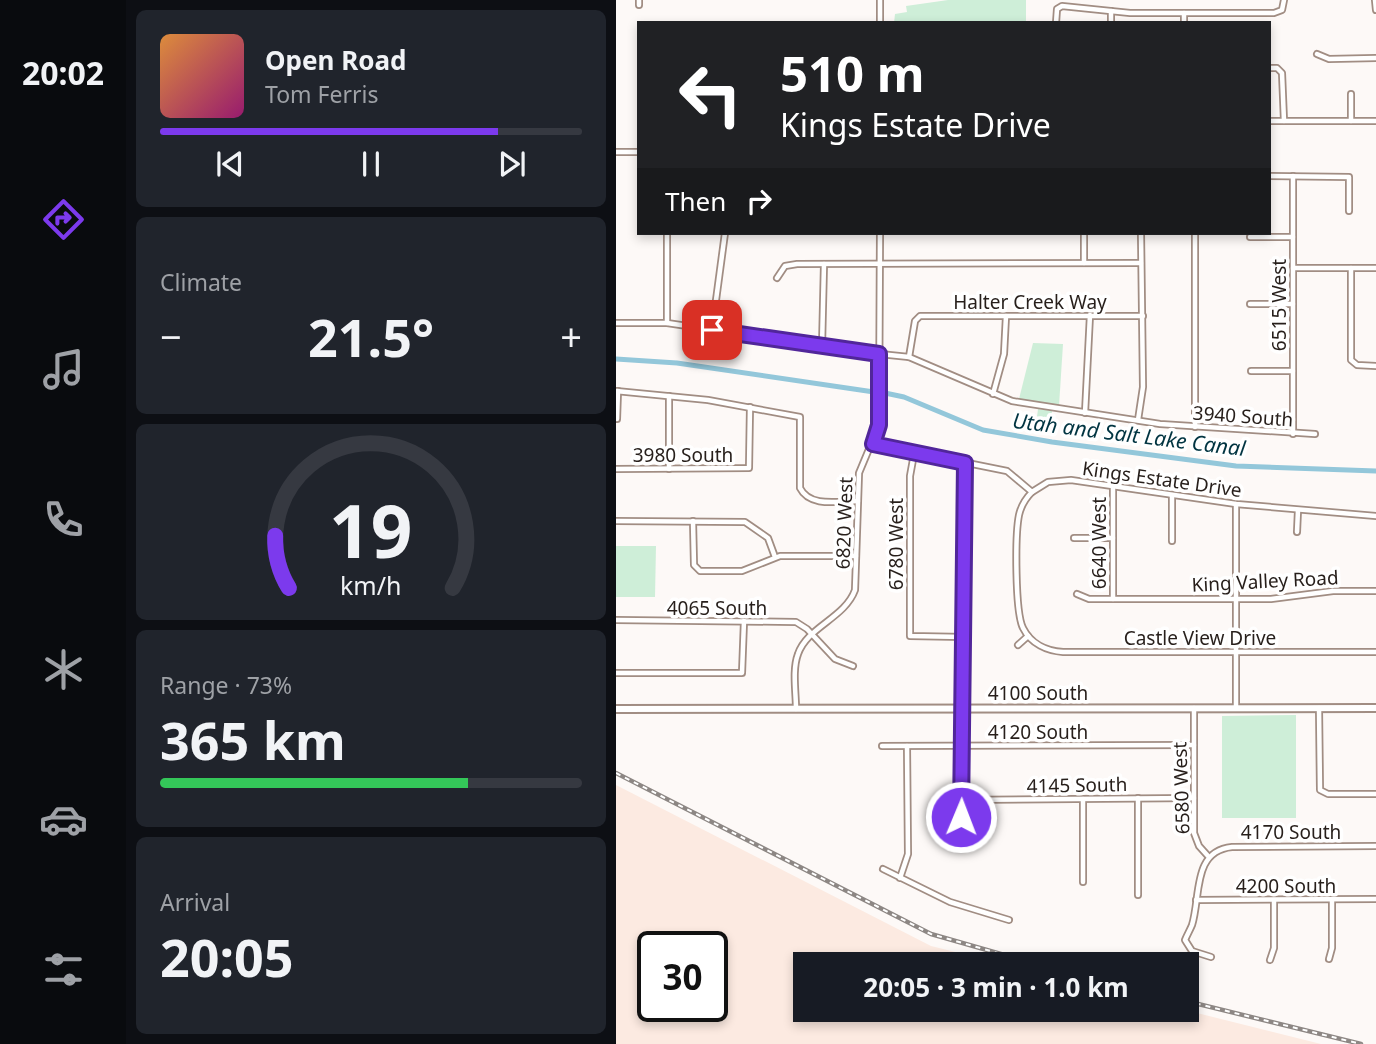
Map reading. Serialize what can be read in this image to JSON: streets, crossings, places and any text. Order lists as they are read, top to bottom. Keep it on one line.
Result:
{"streets":{"main road":["4100 South"],"street":["Halter Creek Way","6515 West","3940 South","3980 South","Kings Estate Drive","6820 West","6640 West","6780 West","King Valley Road","4065 South","Castle View Drive","4120 South","4145 South","6580 West","4170 South","4200 South"]},"crossings":[["Halter Creek Way","3940 South"],["6515 West","3940 South"],["3940 South","6820 West"],["Kings Estate Drive","6640 West"],["6820 West","4065 South"],["6820 West","4100 South"],["6640 West","King Valley Road"],["4100 South","6580 West"],["4120 South","6580 West"],["4145 South","6580 West"],["6580 West","4170 South"],["6580 West","4200 South"]],"water":["Utah and Salt Lake Canal"],"page":{"tabs":"20:02","turn":["510 m","Kings Estate Drive"],"song":["Open Road","Tom Ferris"],"then":"Then","tile":["Climate",["Range · 73%","365 km"],["Arrival","20:05"]],"heat":["−","21.5°","+"],"limit":"30","trip":"20:05 · 3 min · 1.0 km","gauge":["19","km/h"]}}
